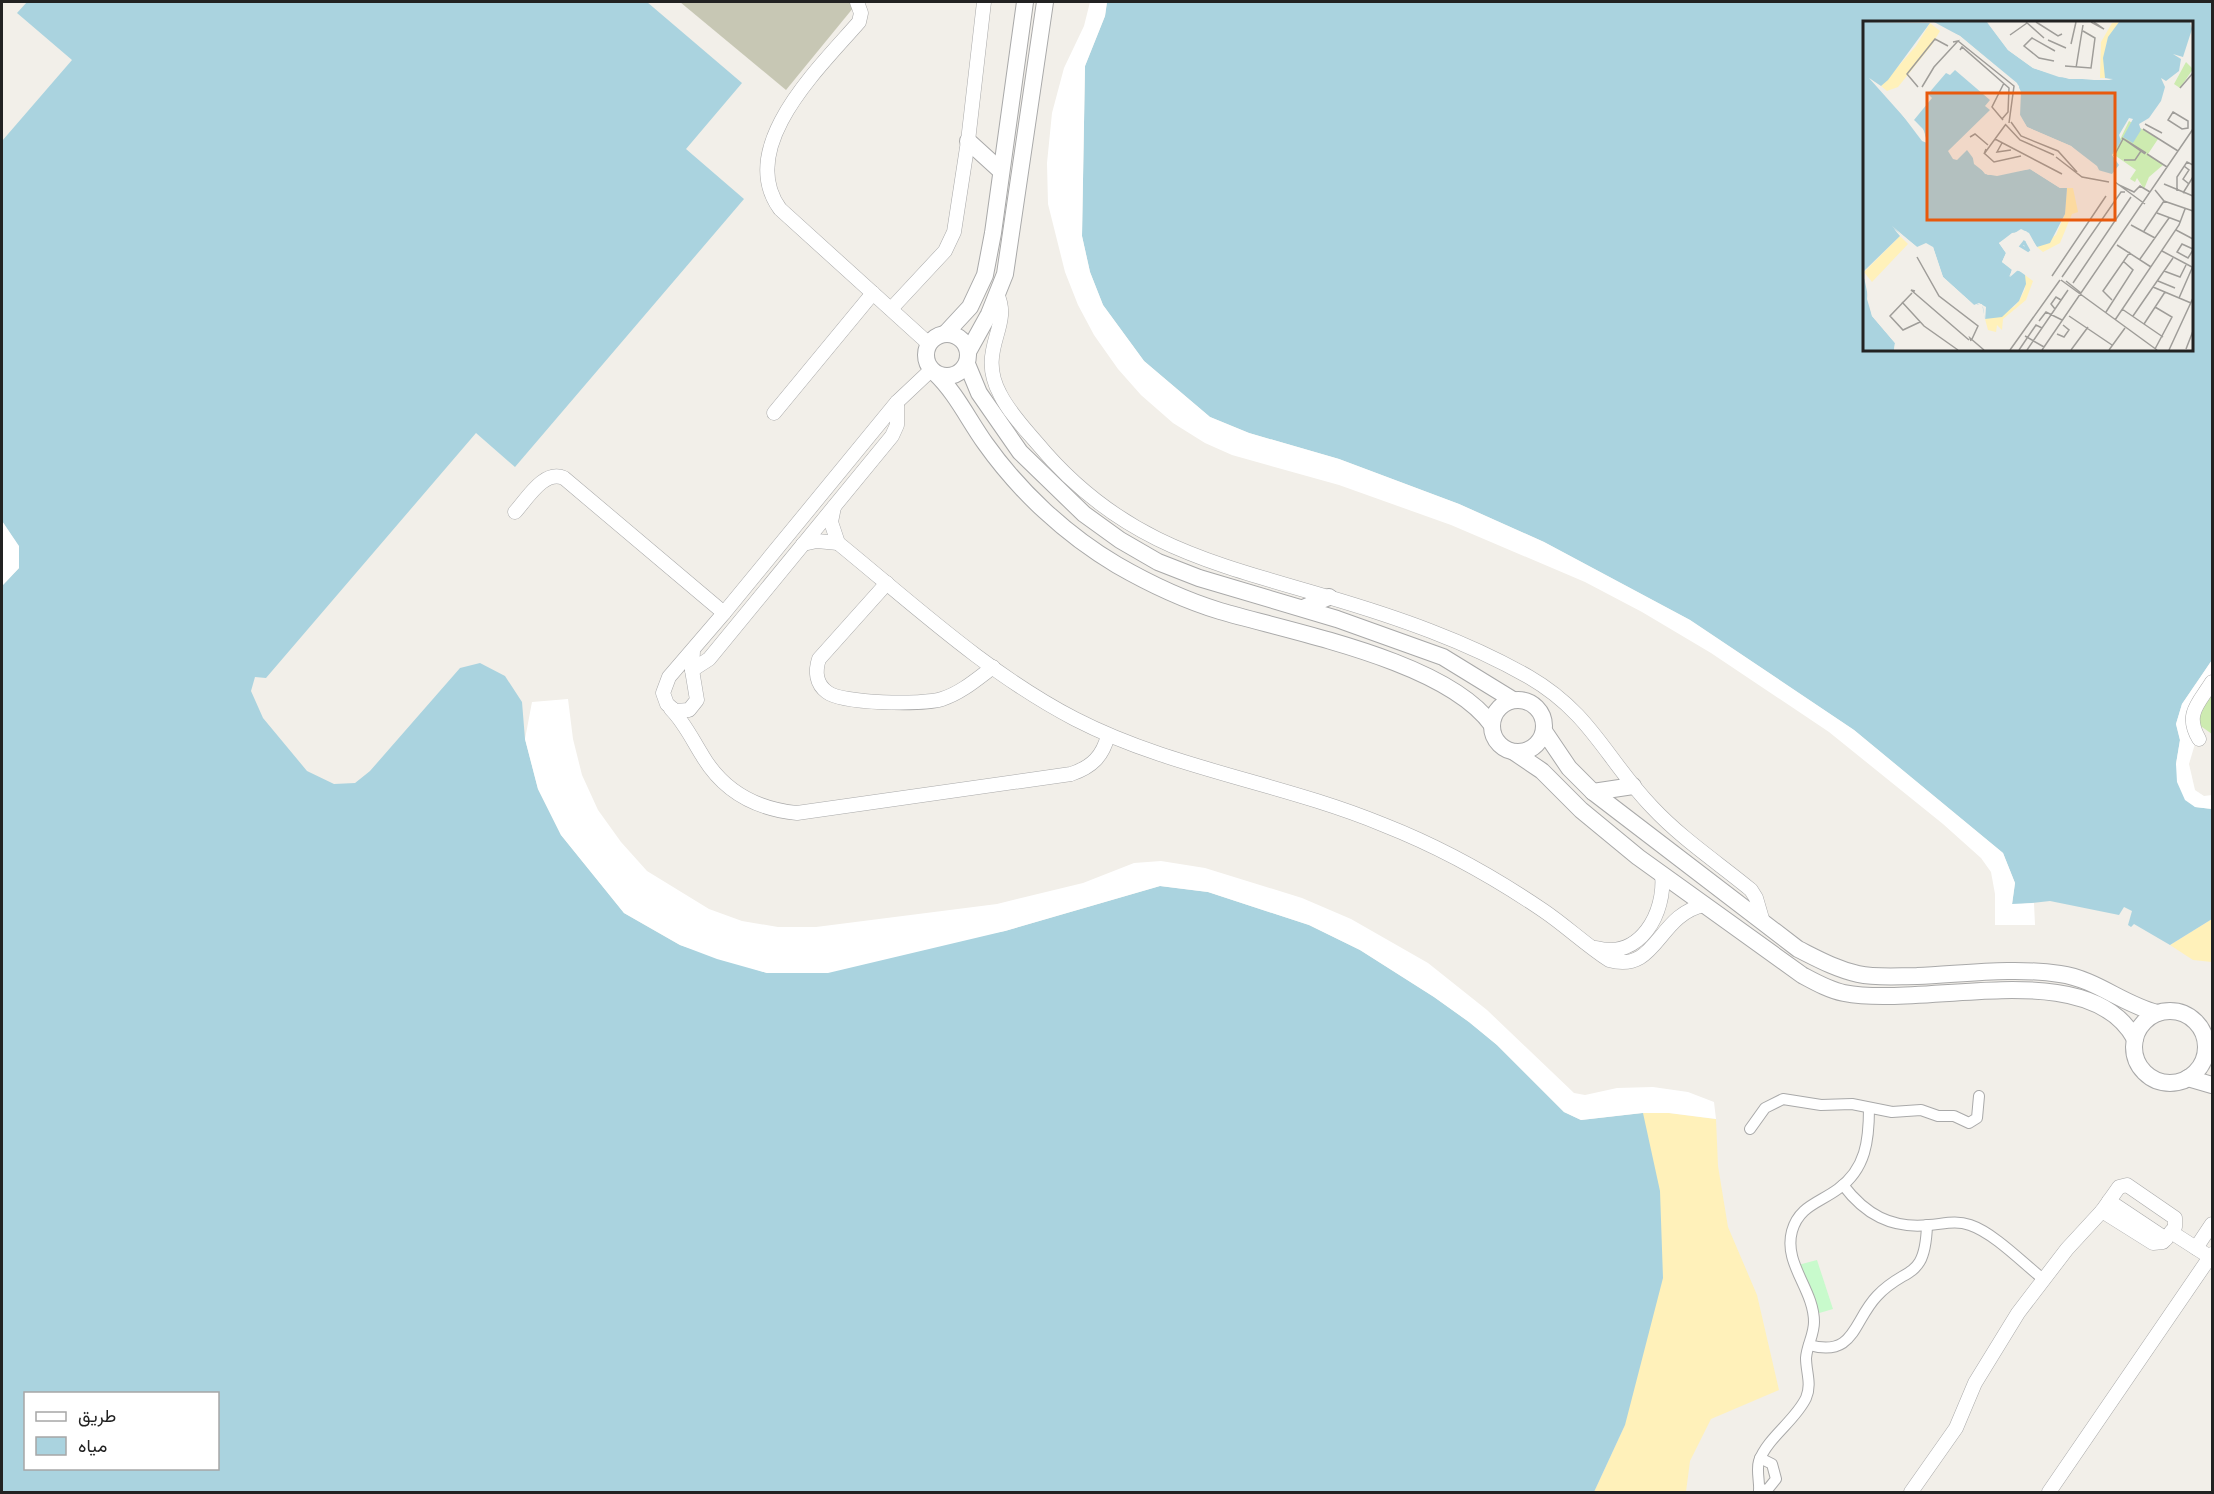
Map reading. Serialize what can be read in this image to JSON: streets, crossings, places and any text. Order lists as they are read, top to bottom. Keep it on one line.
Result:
{"legend":["طريق","مياه"]}
